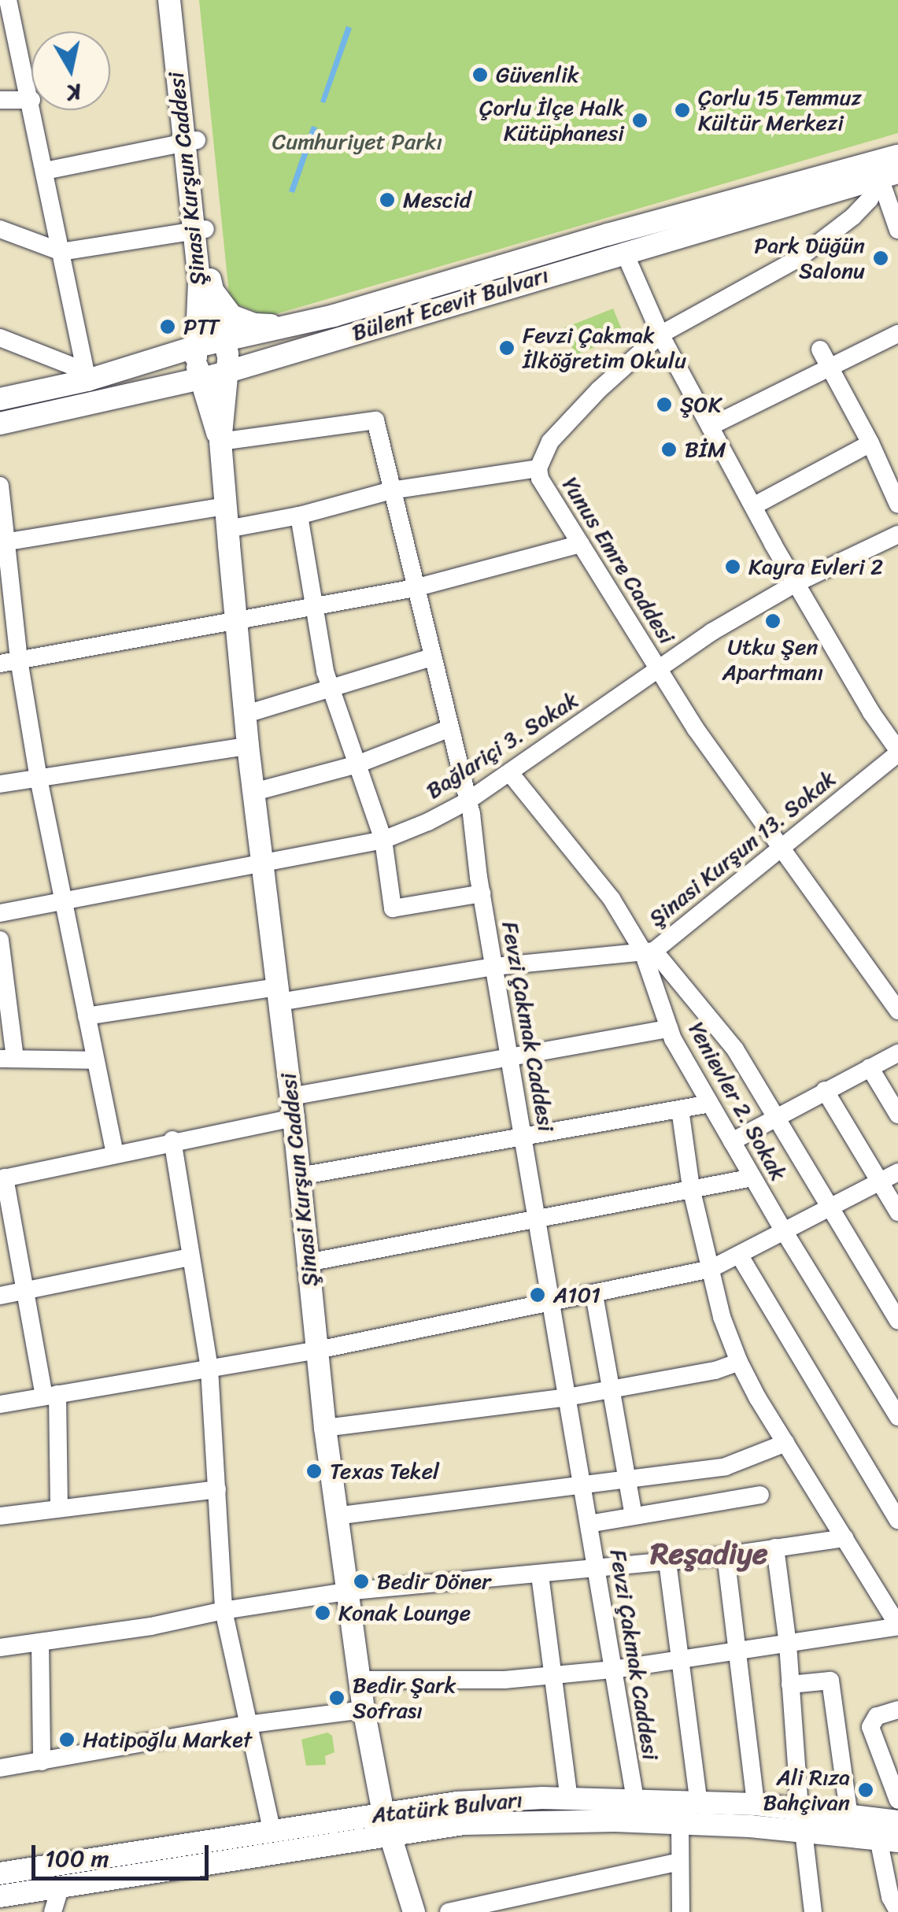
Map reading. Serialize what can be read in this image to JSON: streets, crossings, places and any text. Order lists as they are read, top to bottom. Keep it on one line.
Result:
{"streets":{"main road":["Şinasi Kurşun Caddesi","Bülent Ecevit Bulvarı","Atatürk Bulvarı"],"street":["Yunus Emre Caddesi","Bağlariçi 3. Sokak","Şinasi Kurşun 13. Sokak","Fevzi Çakmak Caddesi","Yenievler 2. Sokak"]},"crossings":[["Şinasi Kurşun Caddesi","Bülent Ecevit Bulvarı"],["Şinasi Kurşun Caddesi","Bağlariçi 3. Sokak"],["Şinasi Kurşun Caddesi","Şinasi Kurşun 13. Sokak"],["Şinasi Kurşun Caddesi","Fevzi Çakmak Caddesi"],["Şinasi Kurşun Caddesi","Atatürk Bulvarı"],["Bülent Ecevit Bulvarı","Yunus Emre Caddesi"],["Yunus Emre Caddesi","Bağlariçi 3. Sokak"],["Yunus Emre Caddesi","Şinasi Kurşun 13. Sokak"],["Bağlariçi 3. Sokak","Fevzi Çakmak Caddesi"],["Bağlariçi 3. Sokak","Yenievler 2. Sokak"],["Şinasi Kurşun 13. Sokak","Fevzi Çakmak Caddesi"],["Şinasi Kurşun 13. Sokak","Yenievler 2. Sokak"],["Fevzi Çakmak Caddesi","Atatürk Bulvarı"]],"districts":["Reşadiye"],"parks":["Cumhuriyet Parkı"],"places":["Güvenlik","Çorlu 15 Temmuz Kültür Merkezi","Çorlu İlçe Halk Kütüphanesi","Mescid","Park Düğün Salonu","PTT","Fevzi Çakmak İlköğretim Okulu","ŞOK","BİM","Kayra Evleri 2","Utku Şen Apartmanı","A101","Texas Tekel","Bedir Döner","Konak Lounge","Bedir Şark Sofrası","Hatipoğlu Market","Ali Rıza Bahçivan"],"scale_bar":"100 m","north":"bottom"}
